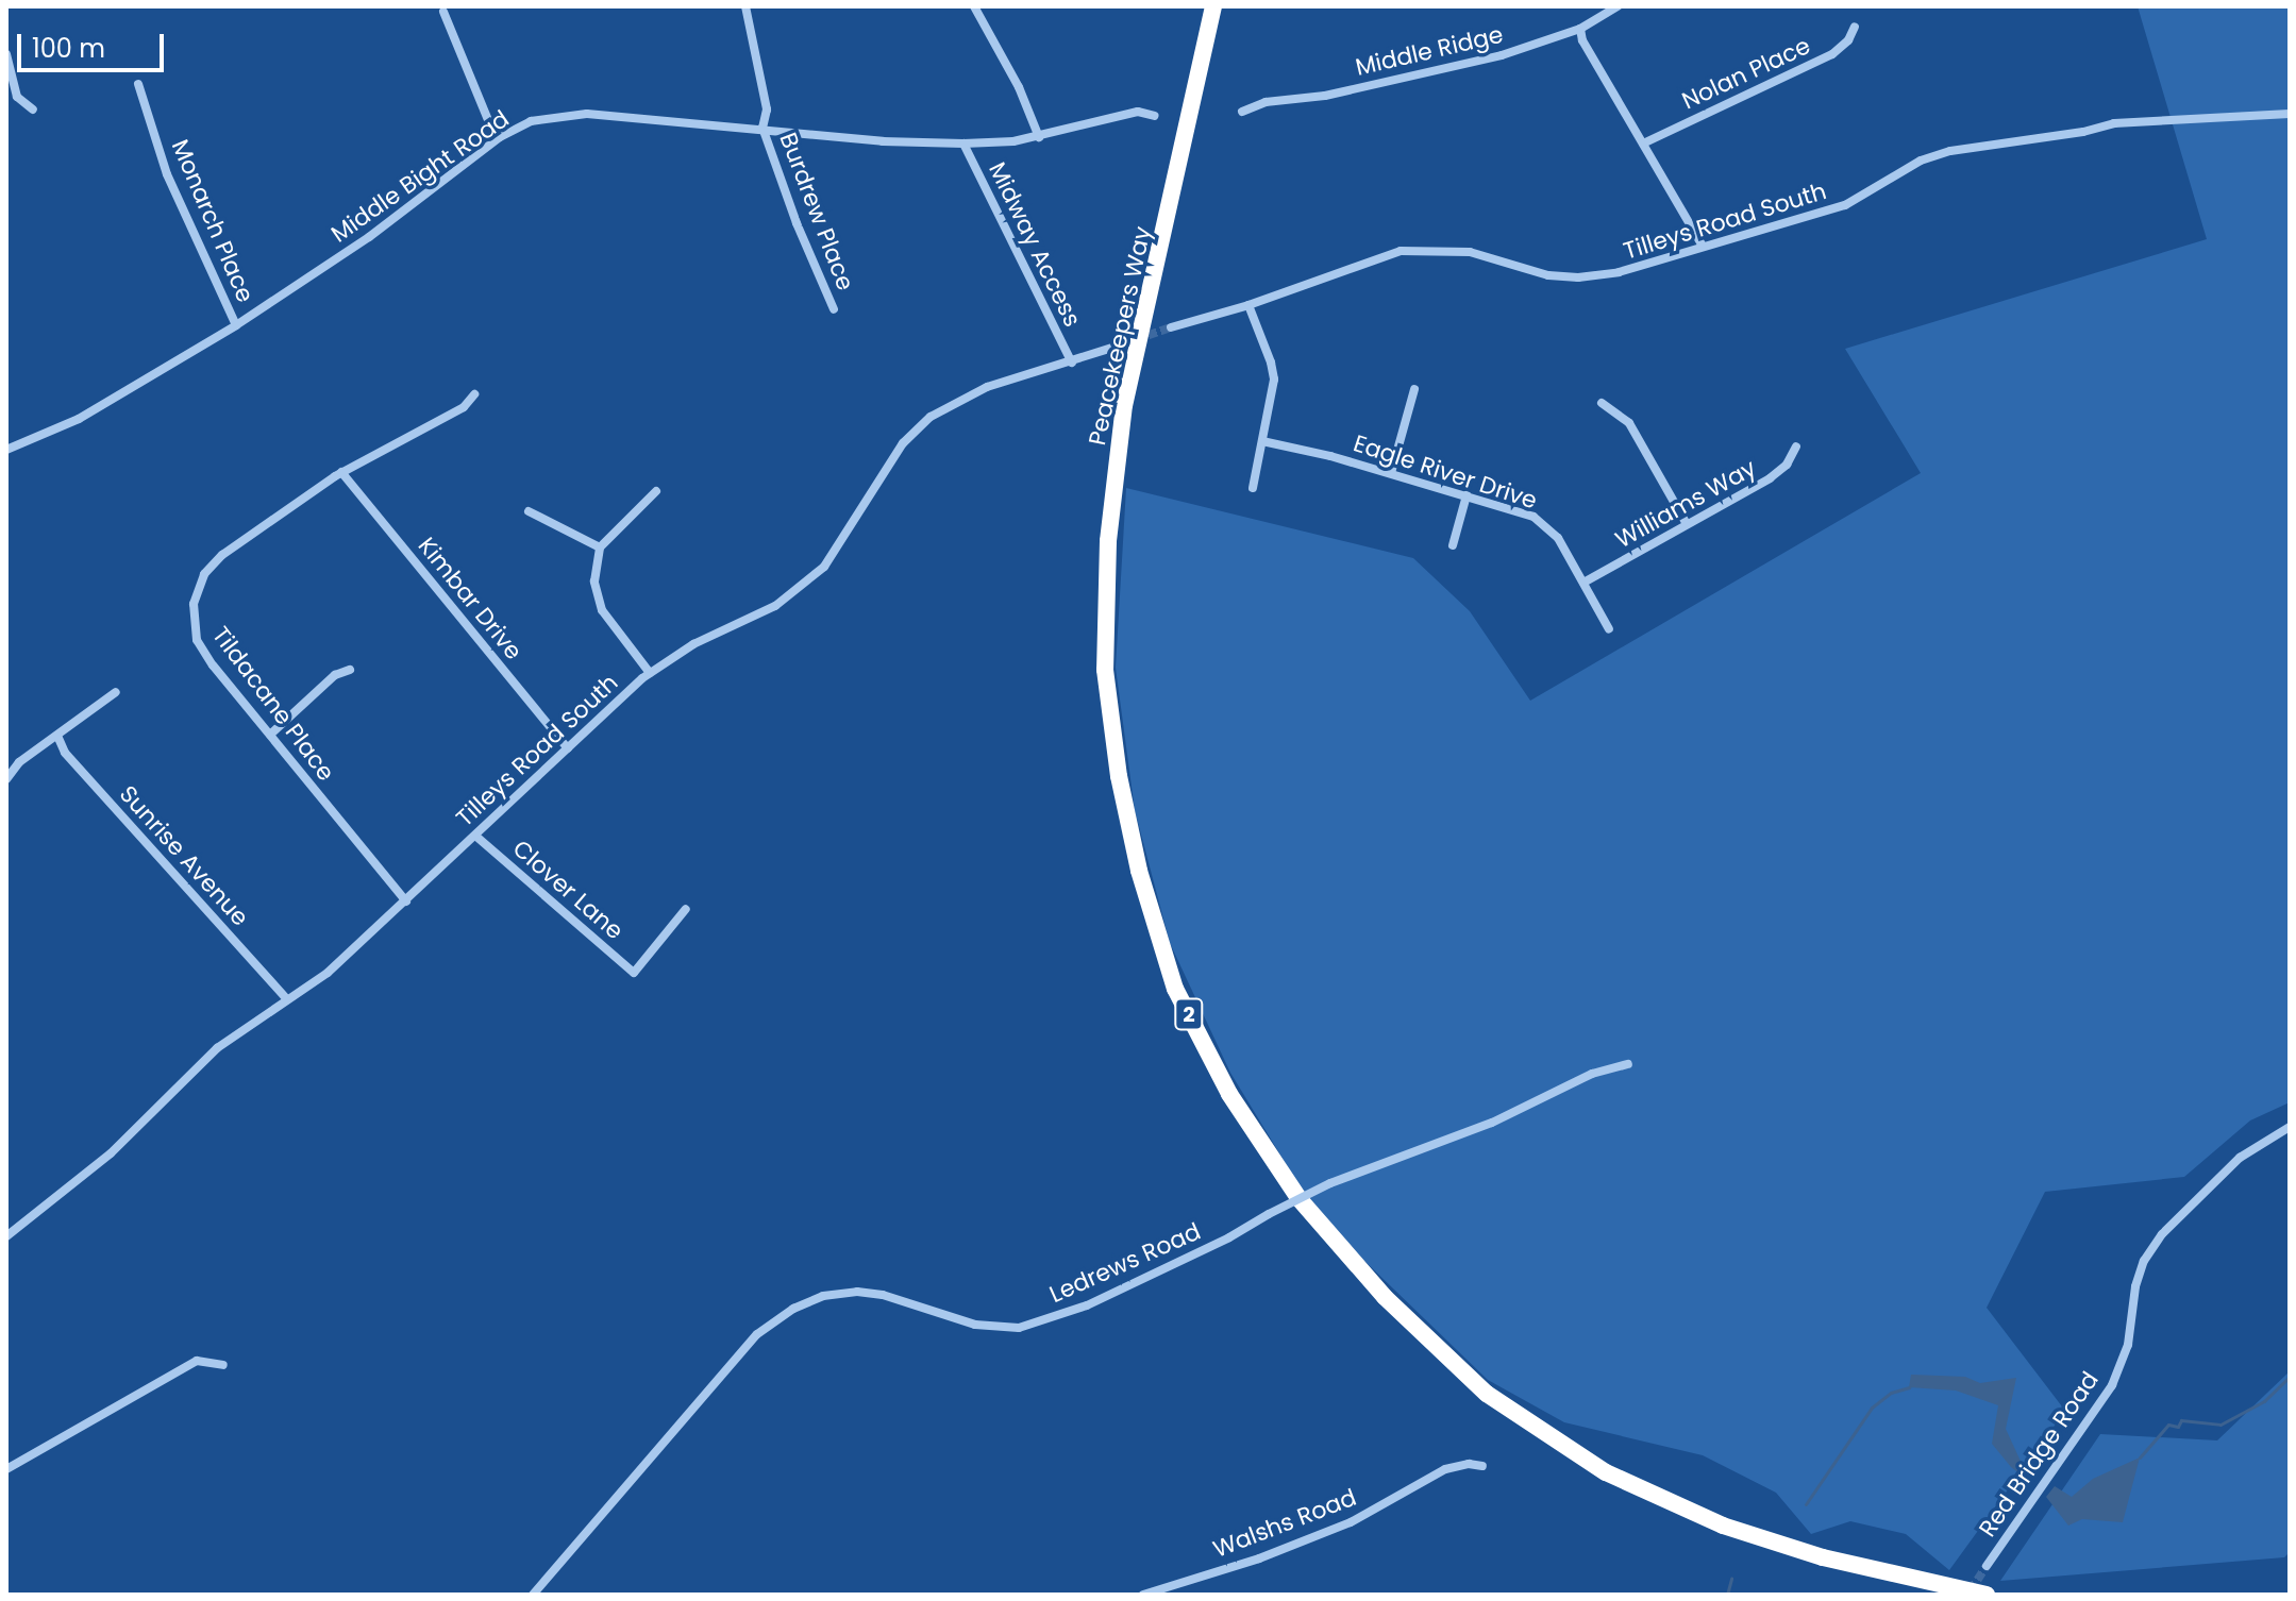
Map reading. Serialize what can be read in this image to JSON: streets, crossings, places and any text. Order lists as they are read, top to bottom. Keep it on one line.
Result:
{"streets":{"highway":["Peacekeepers Way","2"],"street":["Middle Ridge","Nolan Place","Middle Bight Road","Burdrew Place","Monarch Place","Tilleys Road South","Midway Access","Eagle River Drive","Williams Way","Kimbar Drive","Tildacane Place","Sunrise Avenue","Clover Lane","Ledrews Road","Red Bridge Road","Walshs Road"]},"crossings":[["Middle Bight Road","Burdrew Place"],["Middle Bight Road","Monarch Place"],["Middle Bight Road","Midway Access"],["Tilleys Road South","Midway Access"],["Tilleys Road South","Kimbar Drive"],["Tilleys Road South","Tildacane Place"],["Tilleys Road South","Sunrise Avenue"],["Tilleys Road South","Clover Lane"],["Eagle River Drive","Williams Way"],["Kimbar Drive","Tildacane Place"]],"scale_bar":"100 m"}
